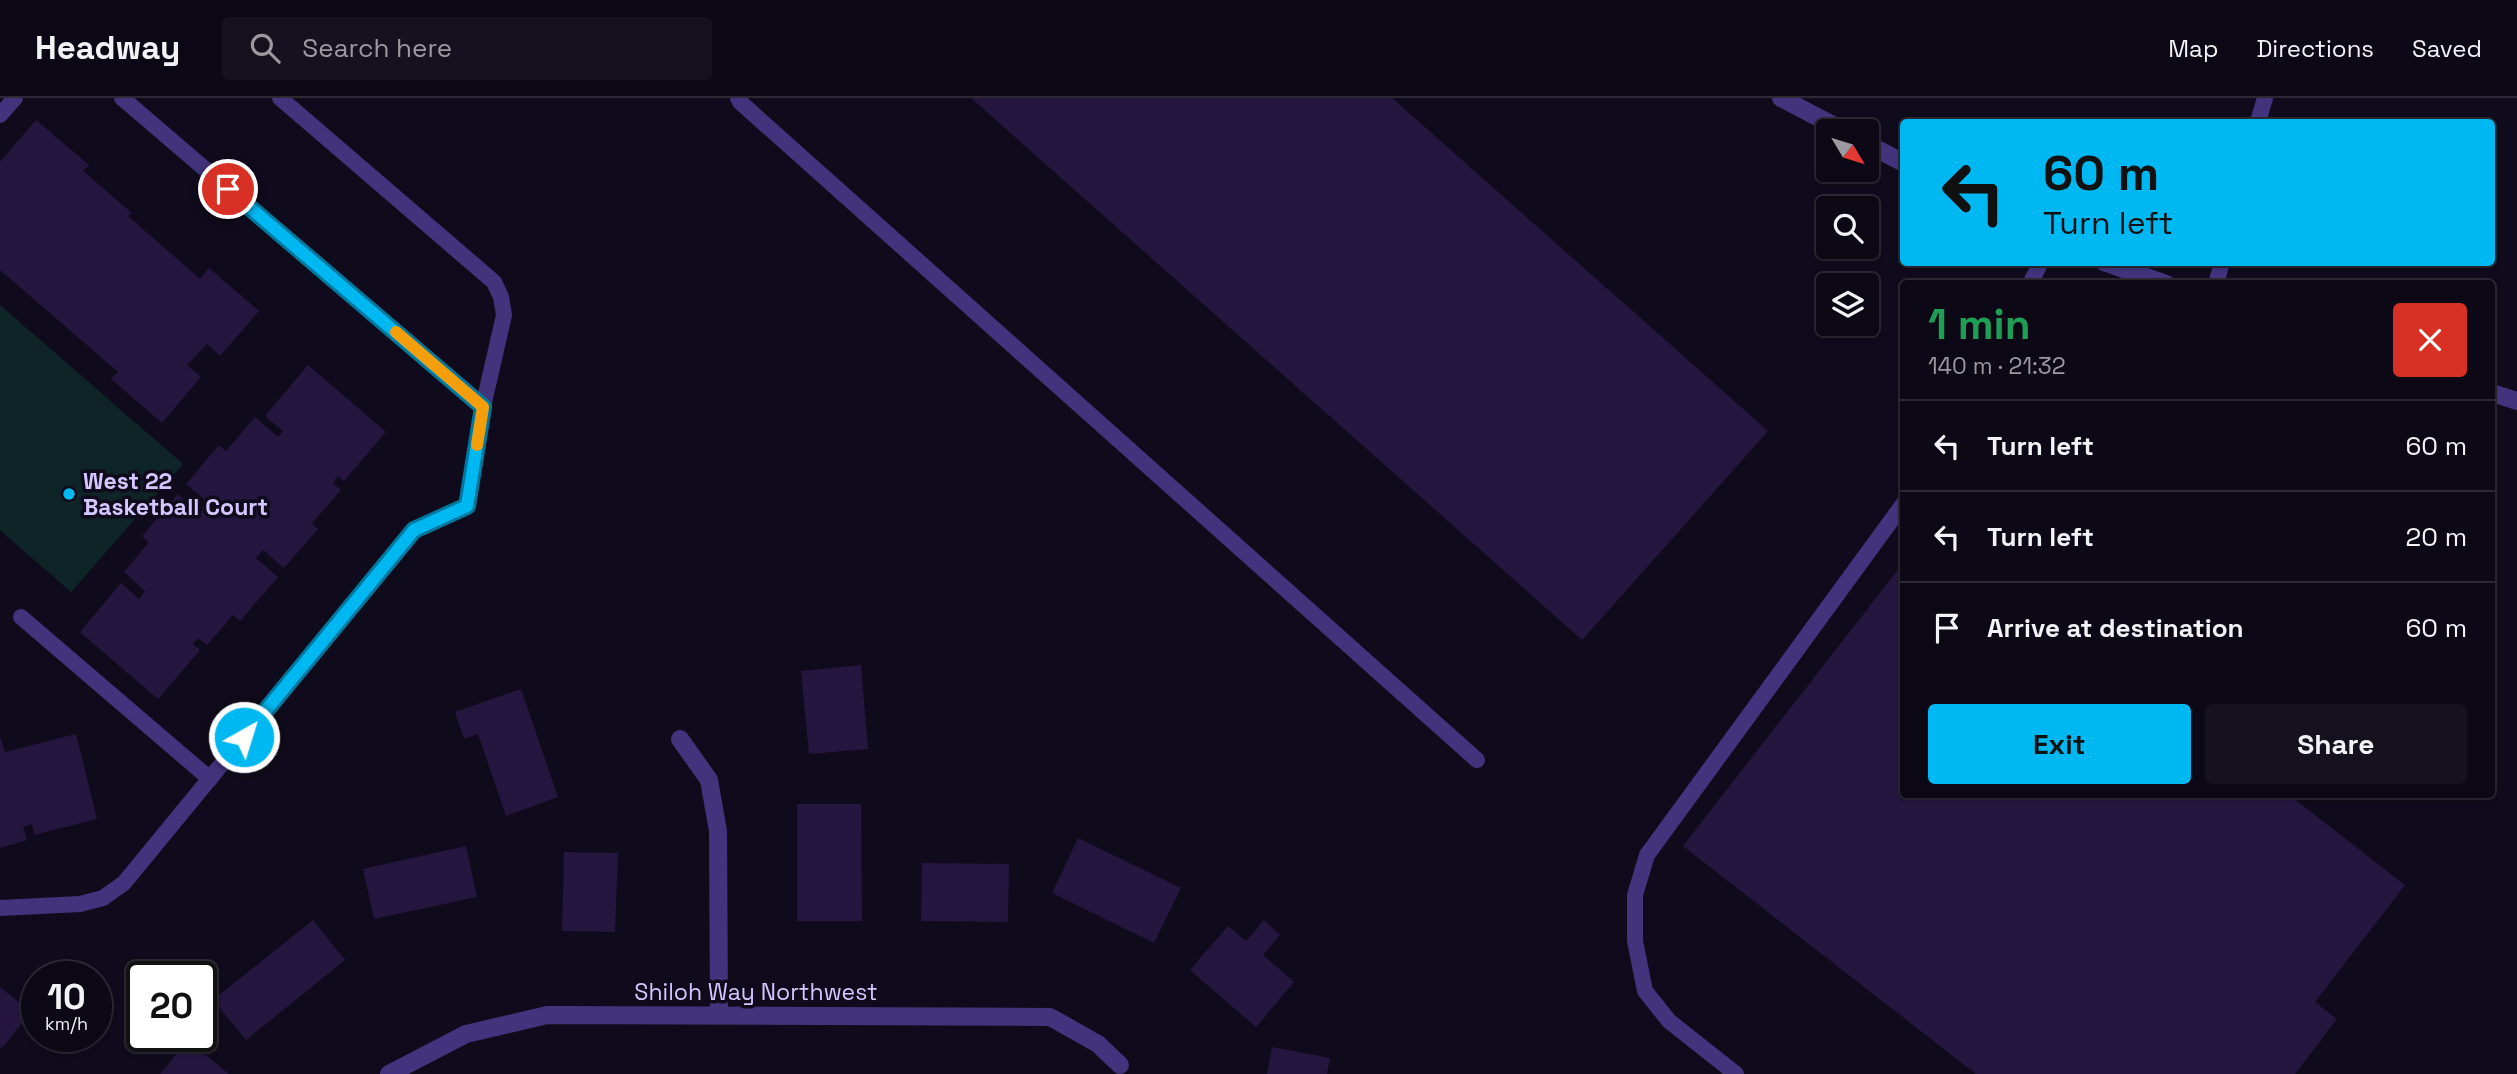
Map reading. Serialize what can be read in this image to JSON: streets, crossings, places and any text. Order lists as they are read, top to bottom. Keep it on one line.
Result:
{"streets":{"street":["Shiloh Way Northwest"]},"places":["West 22 Basketball Court"],"north":"bottom right","page":{"header":"Headway","search":"Search here","nav":["Map","Directions","Saved"],"turn":["60 m","Turn left"],"heading":["1 min","140 m · 21:32"],"list":[{"name":"Turn left","value":"60 m"},{"name":"Turn left","value":"20 m"},{"name":"Arrive at destination","value":"60 m"}],"buttons":["Exit","Share"],"speed":"10 km/h","limit":"20"}}
